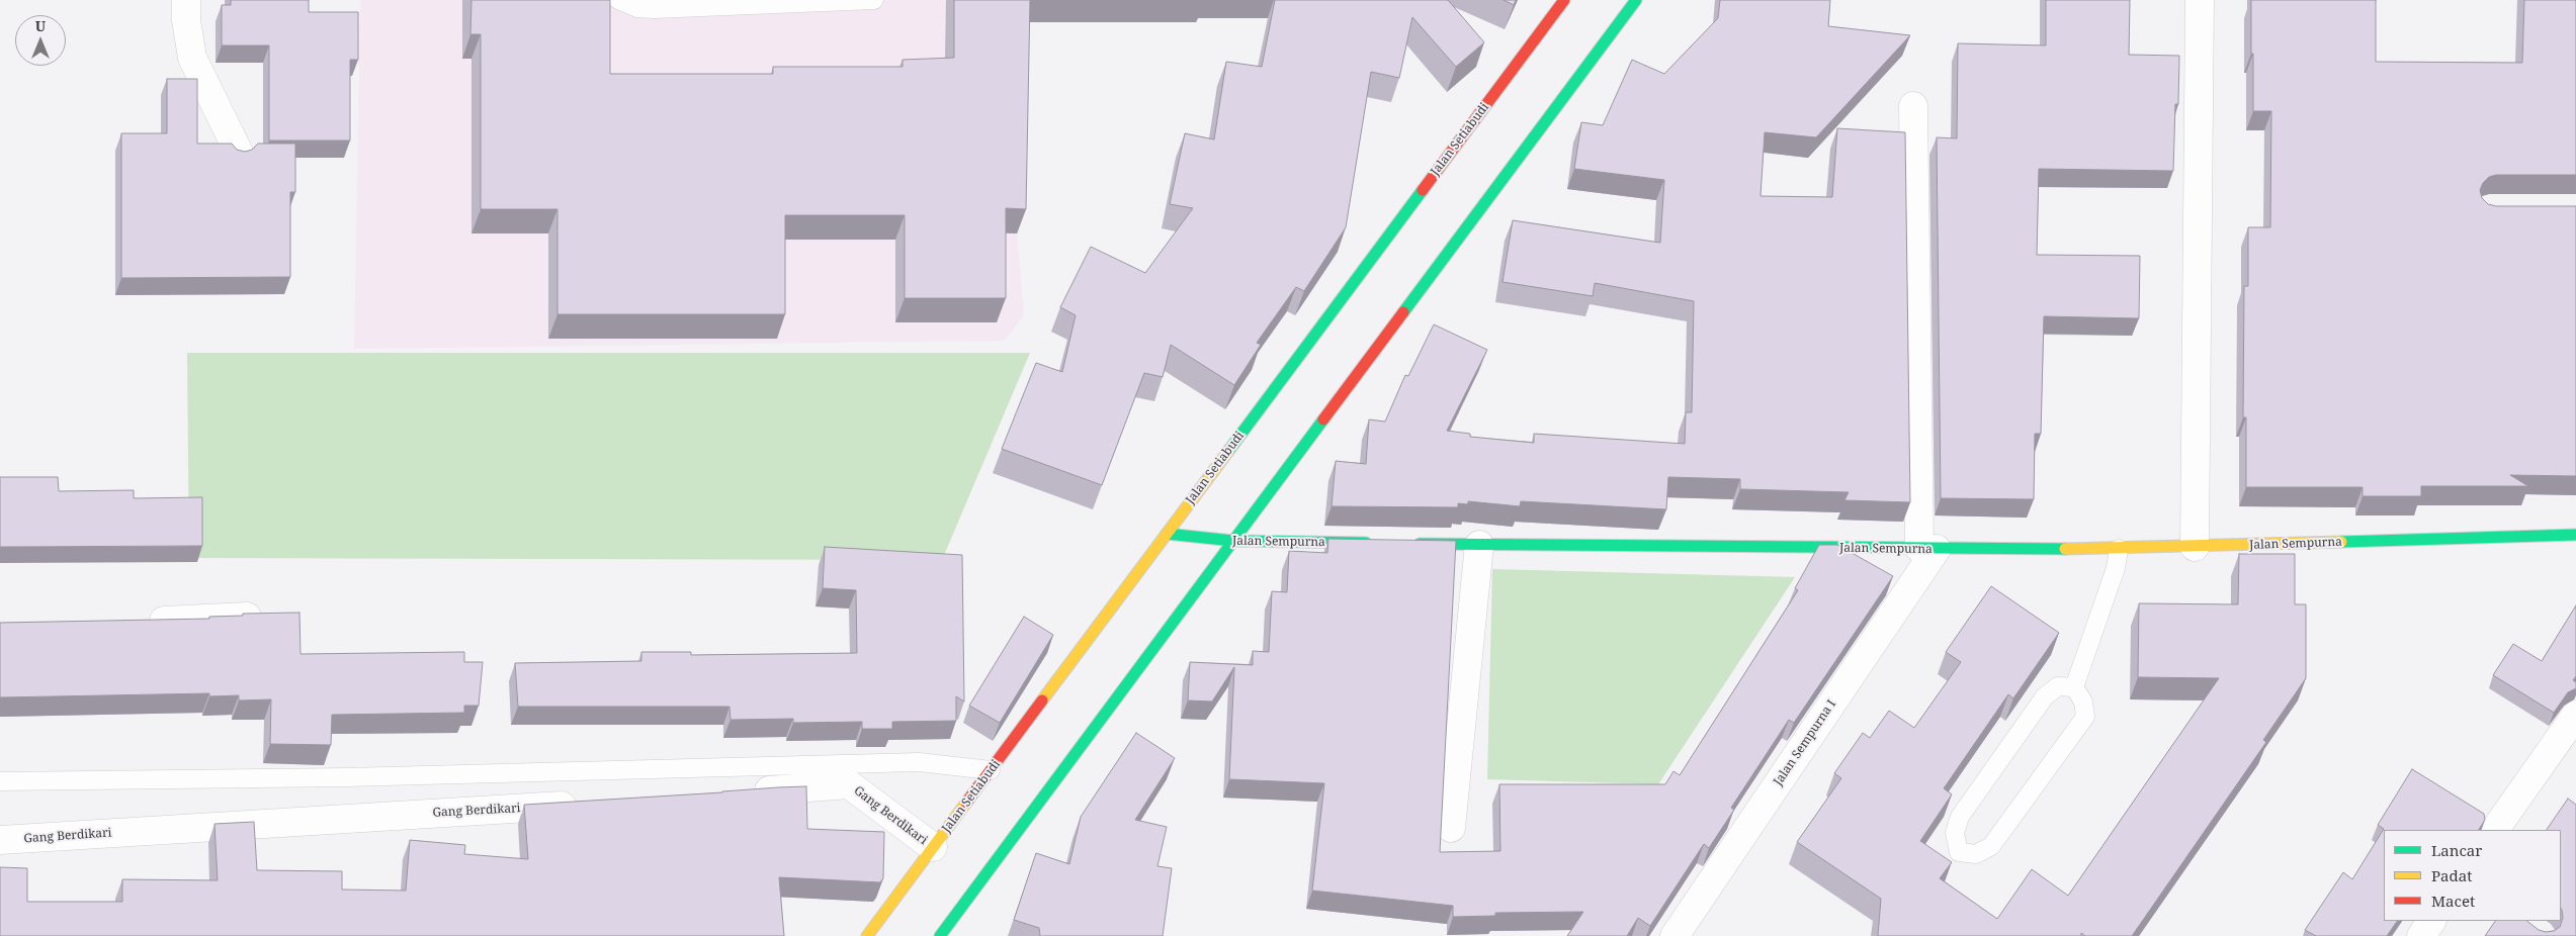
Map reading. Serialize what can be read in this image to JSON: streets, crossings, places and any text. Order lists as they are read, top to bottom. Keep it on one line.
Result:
{"streets":{"main road":["Jalan Setiabudi","Jalan Sempurna"],"street":["Jalan Sempurna I","Gang Berdikari"]},"crossings":[["Jalan Setiabudi","Jalan Sempurna"],["Jalan Setiabudi","Gang Berdikari"],["Jalan Sempurna","Jalan Sempurna I"]],"legend":["Lancar","Padat","Macet"],"north":"top"}
